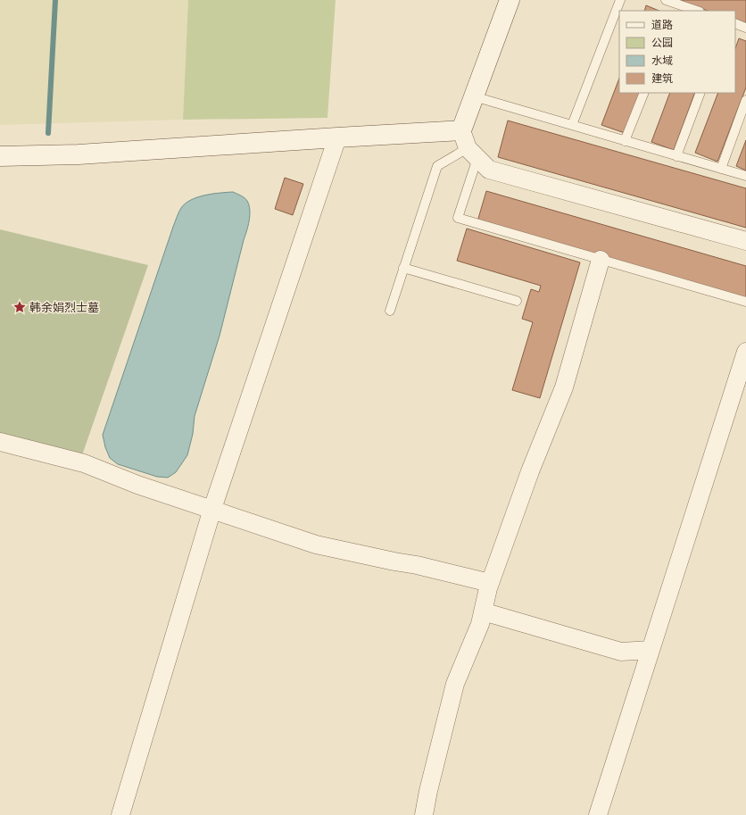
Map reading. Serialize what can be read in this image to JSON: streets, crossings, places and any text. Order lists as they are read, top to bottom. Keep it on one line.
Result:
{"places":{"place":["韩余娟烈士墓"]},"legend":["道路","公园","水域","建筑"]}
